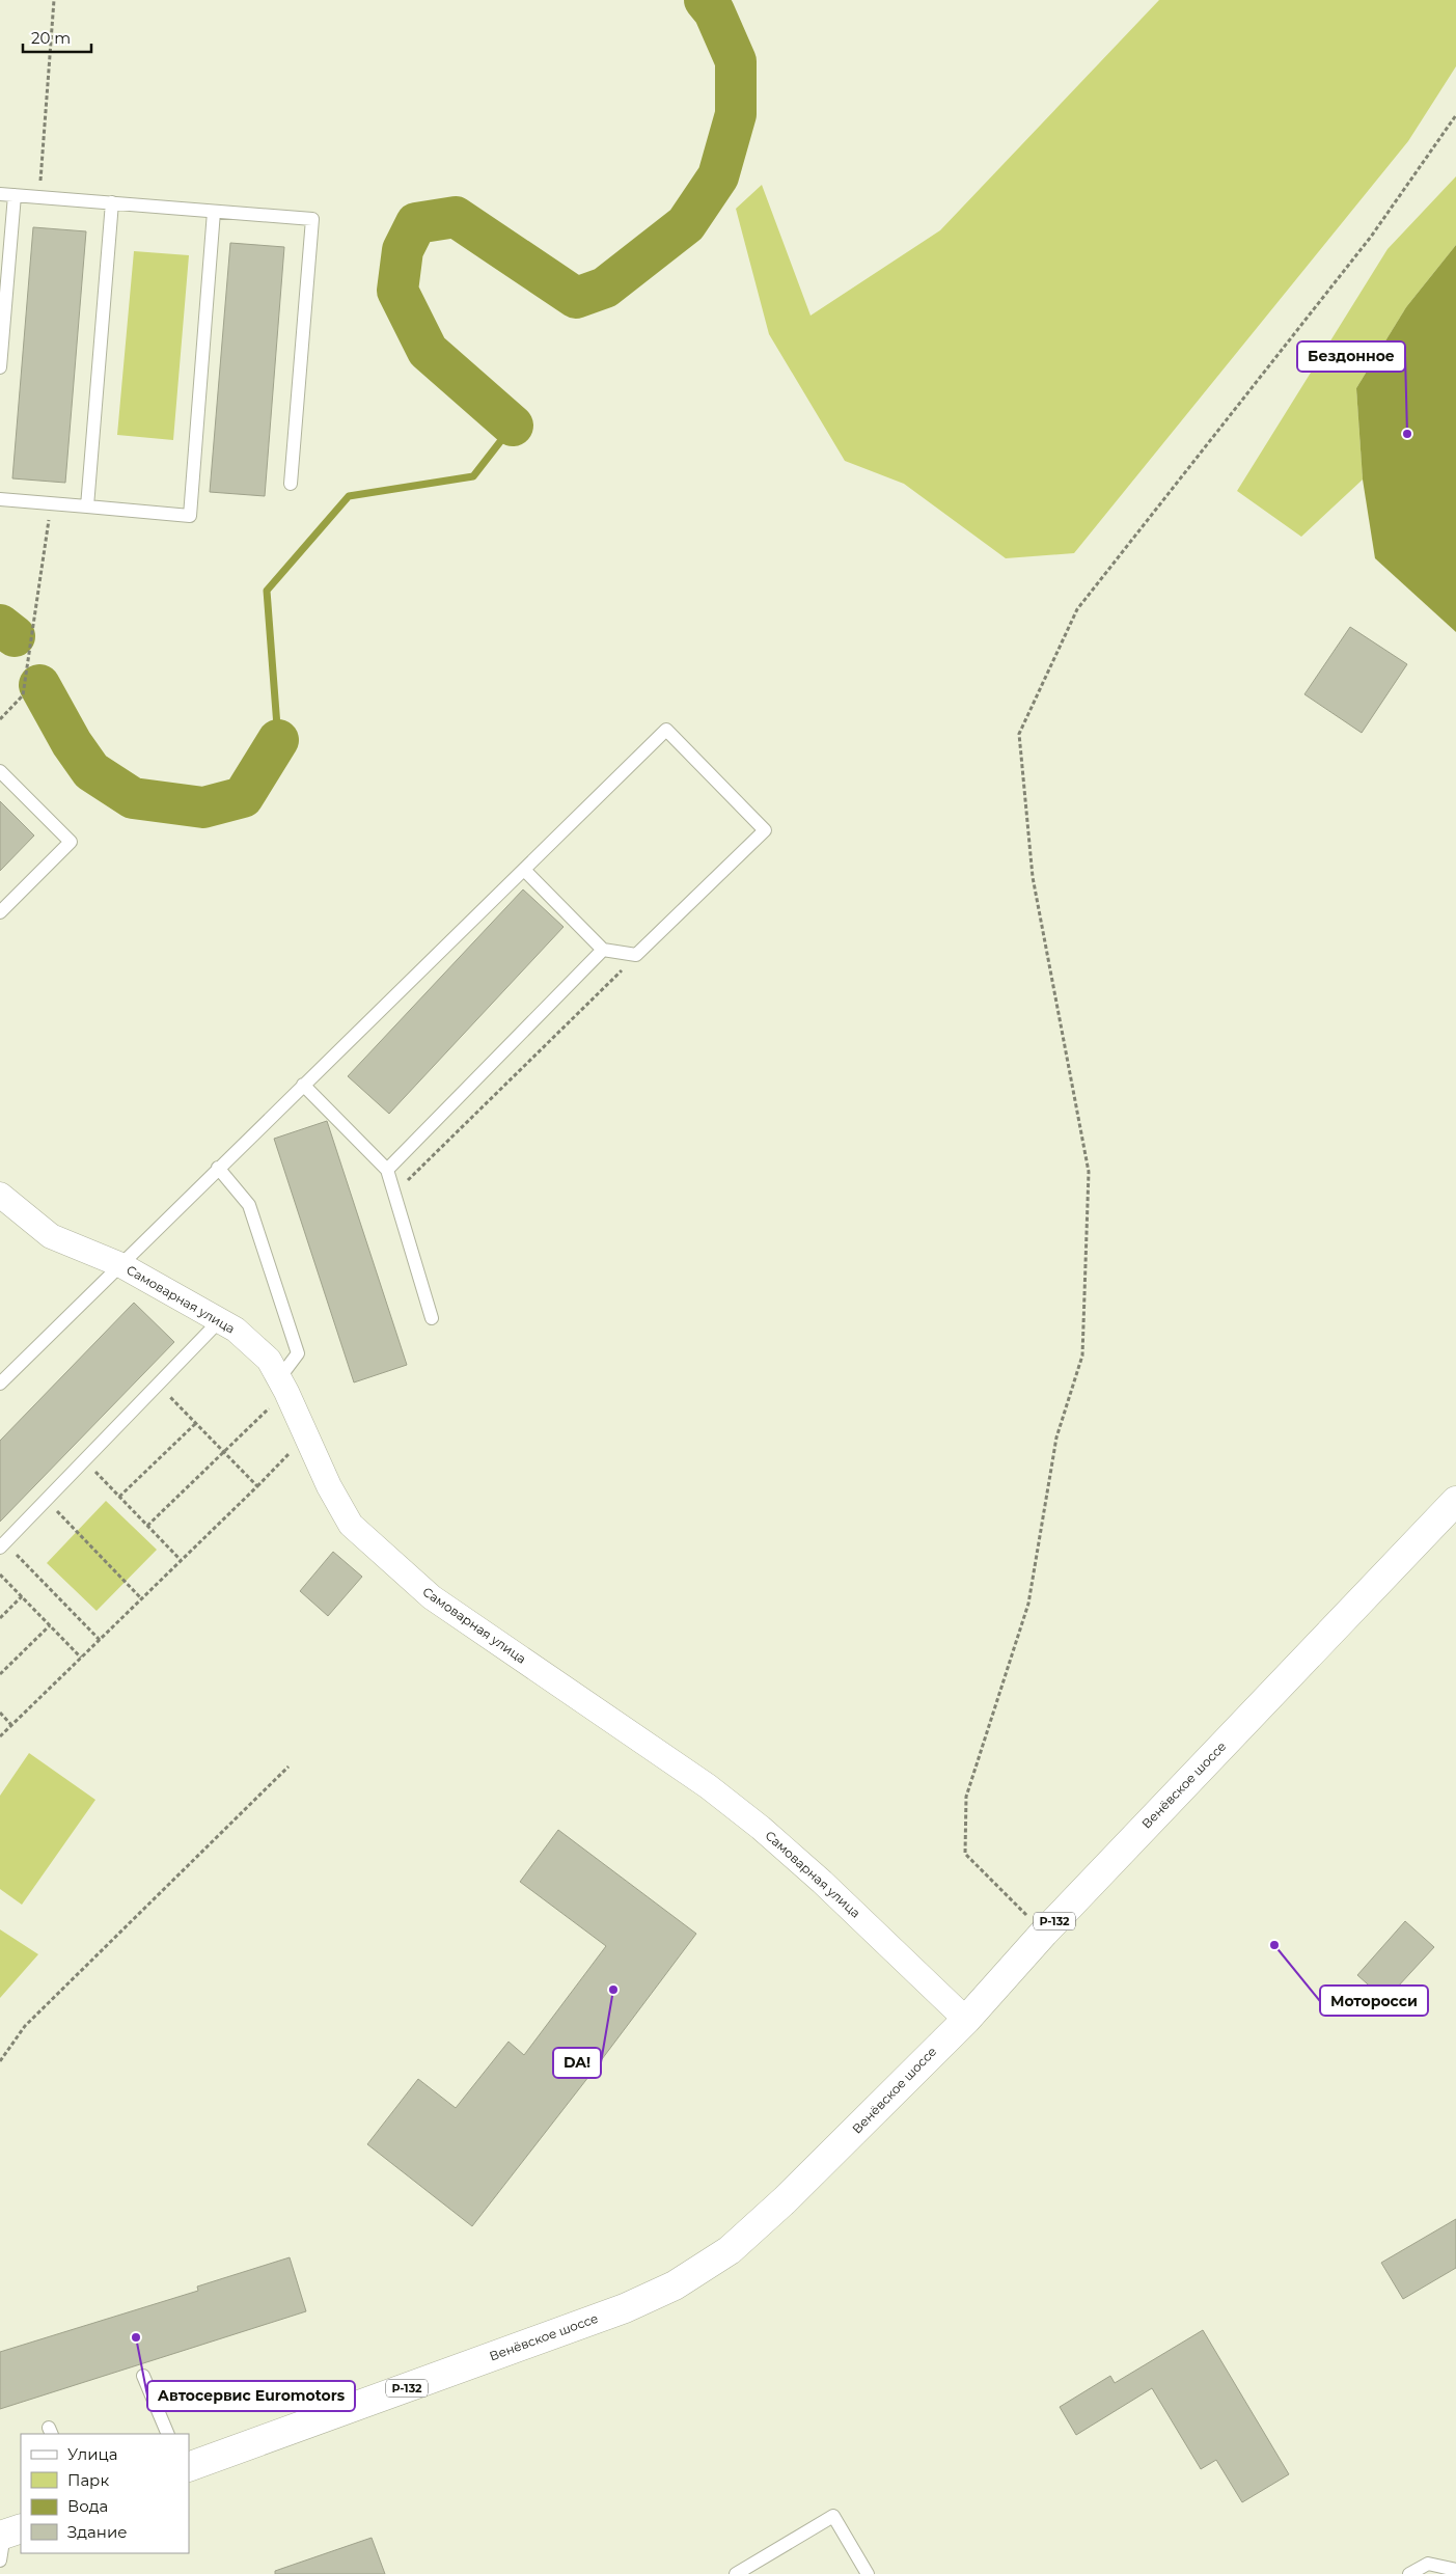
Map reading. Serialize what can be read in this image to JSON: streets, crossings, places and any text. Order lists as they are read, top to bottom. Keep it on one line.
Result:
{"streets":{"main road":["Венёвское шоссе","Р-132"],"street":["Самоварная улица"]},"crossings":[["Самоварная улица","Венёвское шоссе"]],"places":["Бездонное","Моторосси","DA!","Автосервис Euromotors"],"legend":["Улица","Парк","Вода","Здание"],"scale_bar":"20 m"}
